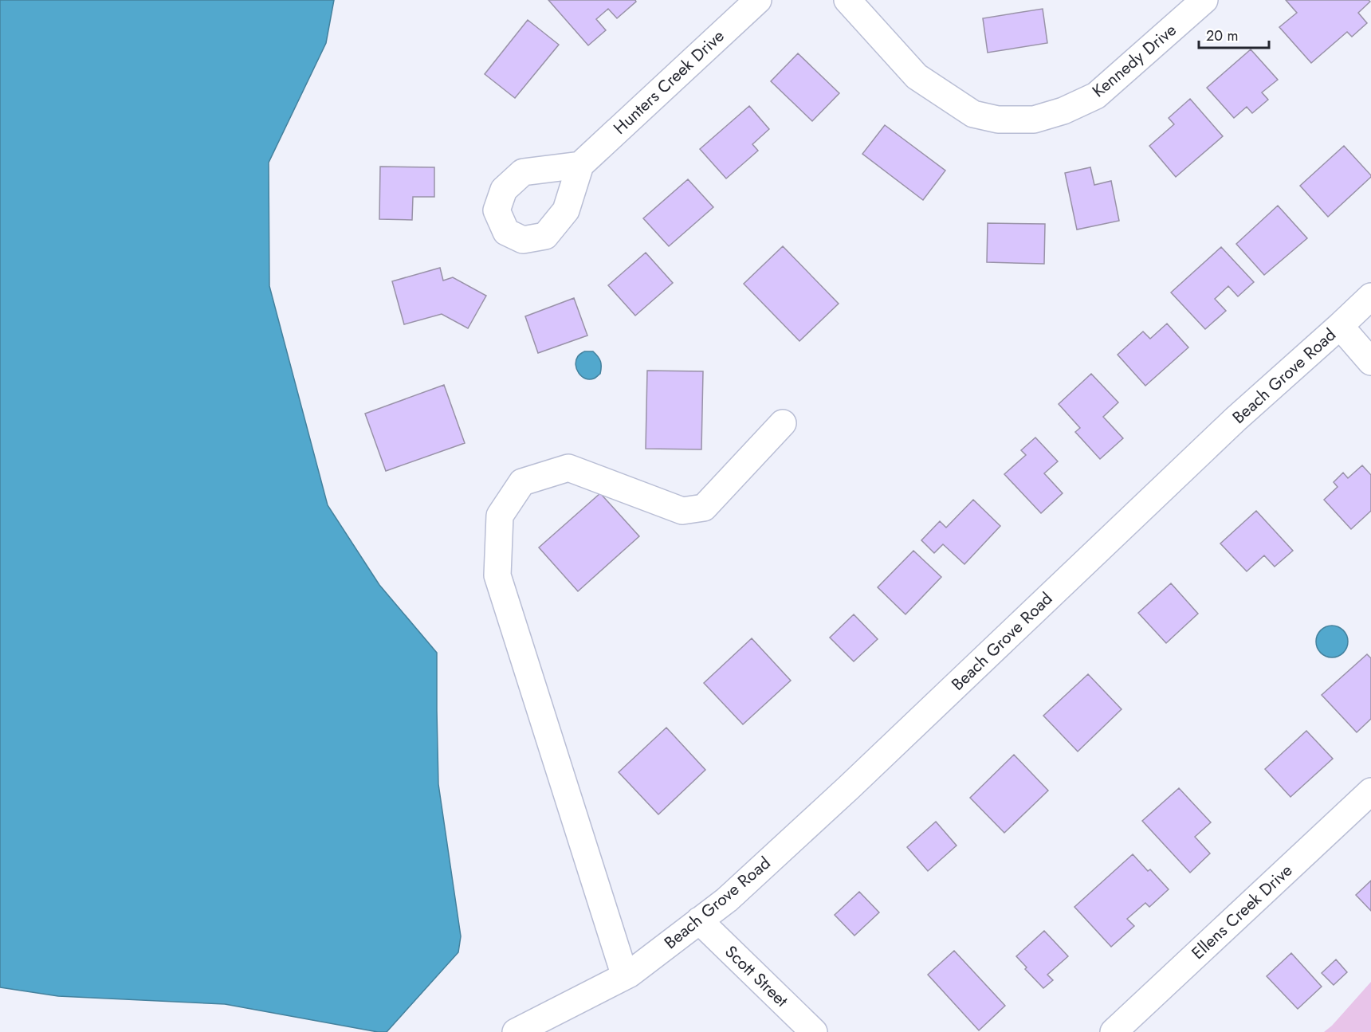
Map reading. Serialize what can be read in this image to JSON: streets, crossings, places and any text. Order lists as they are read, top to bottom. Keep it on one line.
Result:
{"streets":{"street":["Kennedy Drive","Hunters Creek Drive","Beach Grove Road","Ellens Creek Drive","Scott Street"]},"crossings":[["Beach Grove Road","Scott Street"]],"scale_bar":"20 m"}
